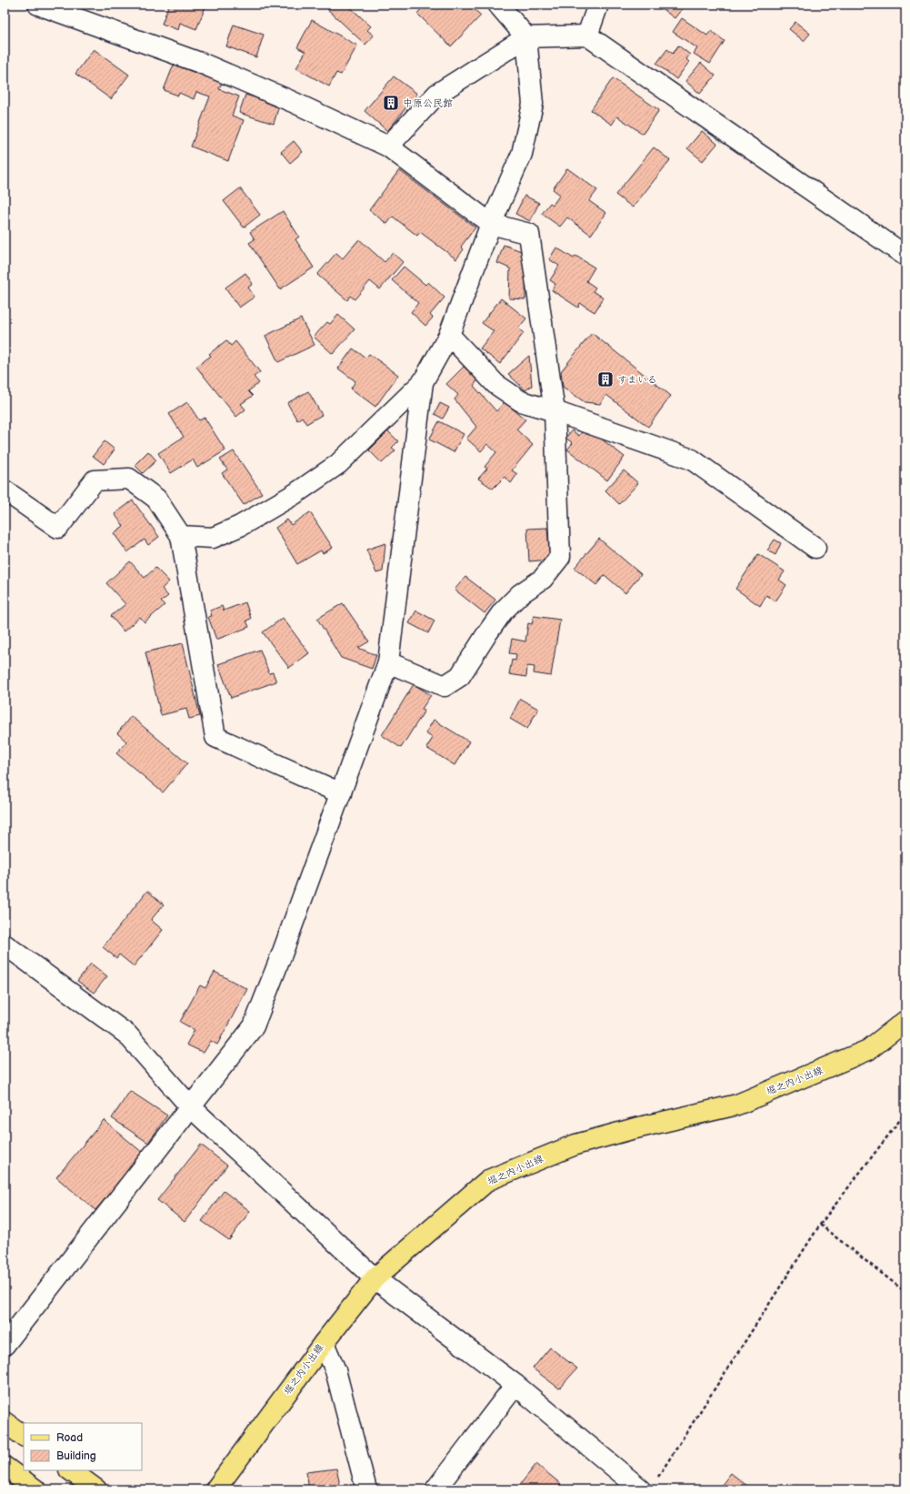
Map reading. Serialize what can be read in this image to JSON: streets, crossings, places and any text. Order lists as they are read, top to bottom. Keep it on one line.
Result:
{"streets":{"main road":["堀之内小出線"]},"places":{"building":["中原公民館","すまいる"]},"legend":["Road","Building"]}
